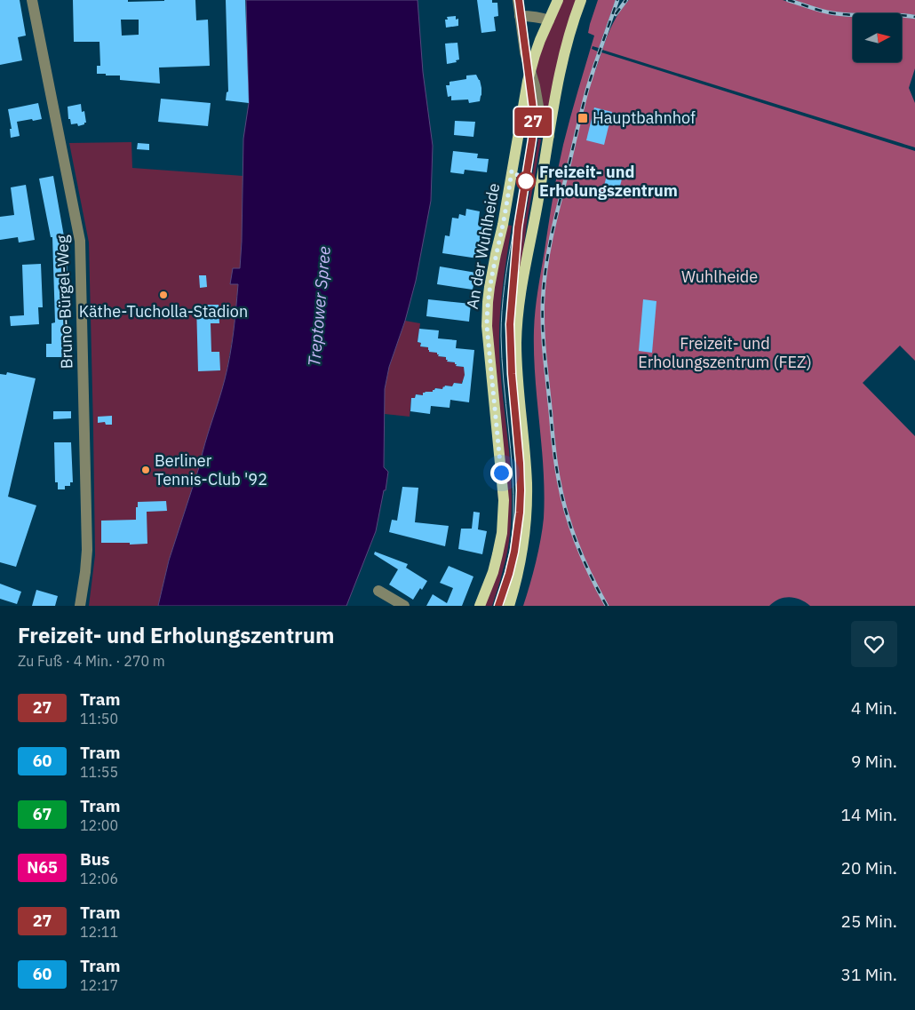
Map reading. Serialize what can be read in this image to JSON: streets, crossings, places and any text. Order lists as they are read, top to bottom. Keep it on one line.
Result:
{"streets":{"main road":["An der Wuhlheide"],"street":["Bruno-Bürgel-Weg"]},"water":["Treptower Spree"],"parks":["Wuhlheide","Freizeit- und Erholungszentrum (FEZ)"],"places":{"transit":["Hauptbahnhof"],"other":["Freizeit- und Erholungszentrum","Käthe-Tucholla-Stadion","Berliner Tennis-Club '92"]},"lines":["tram line 27"],"north":"right","page":{"on_map":"27","heading":["Freizeit- und Erholungszentrum","Zu Fuß · 4 Min. · 270 m"],"list":[{"mark":"27","name":"Tram","note":"11:50","value":"4 Min."},{"mark":"60","name":"Tram","note":"11:55","value":"9 Min."},{"mark":"67","name":"Tram","note":"12:00","value":"14 Min."},{"mark":"N65","name":"Bus","note":"12:06","value":"20 Min."},{"mark":"27","name":"Tram","note":"12:11","value":"25 Min."},{"mark":"60","name":"Tram","note":"12:17","value":"31 Min."}]}}
